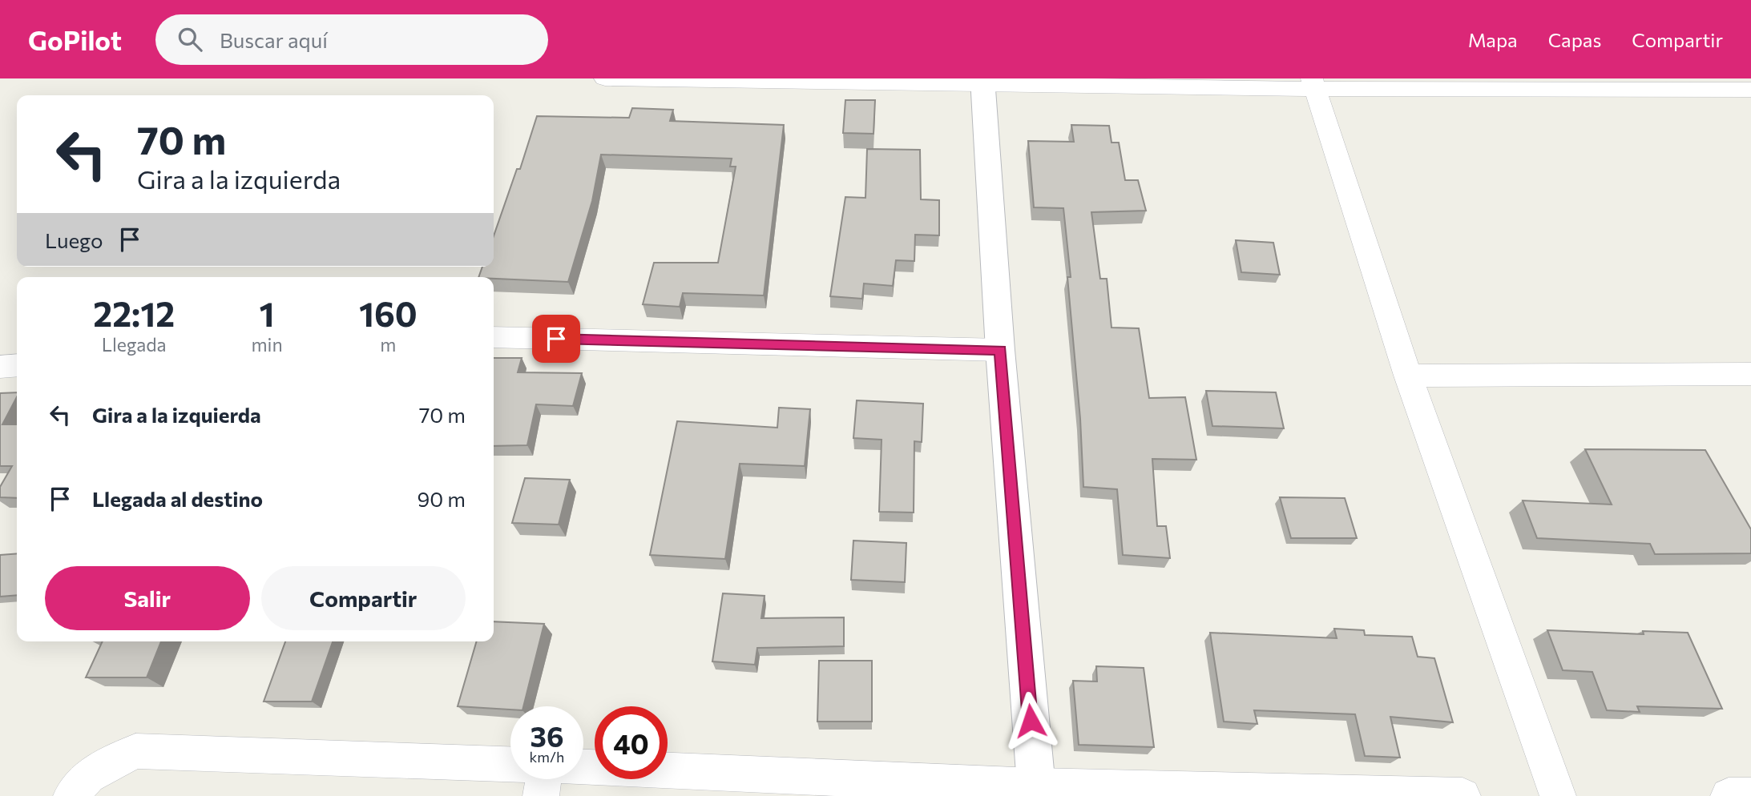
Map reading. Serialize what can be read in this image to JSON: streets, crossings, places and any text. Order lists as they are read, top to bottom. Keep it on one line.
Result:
{"page":{"header":"GoPilot","search":"Buscar aquí","nav":["Mapa","Capas","Compartir"],"turn":["70 m","Gira a la izquierda"],"then":"Luego","eta":["22:12","Llegada","1","min","160","m"],"list":[{"name":"Gira a la izquierda","value":"70 m"},{"name":"Llegada al destino","value":"90 m"}],"buttons":["Salir","Compartir"],"speed":"36 km/h","limit":"40"}}
